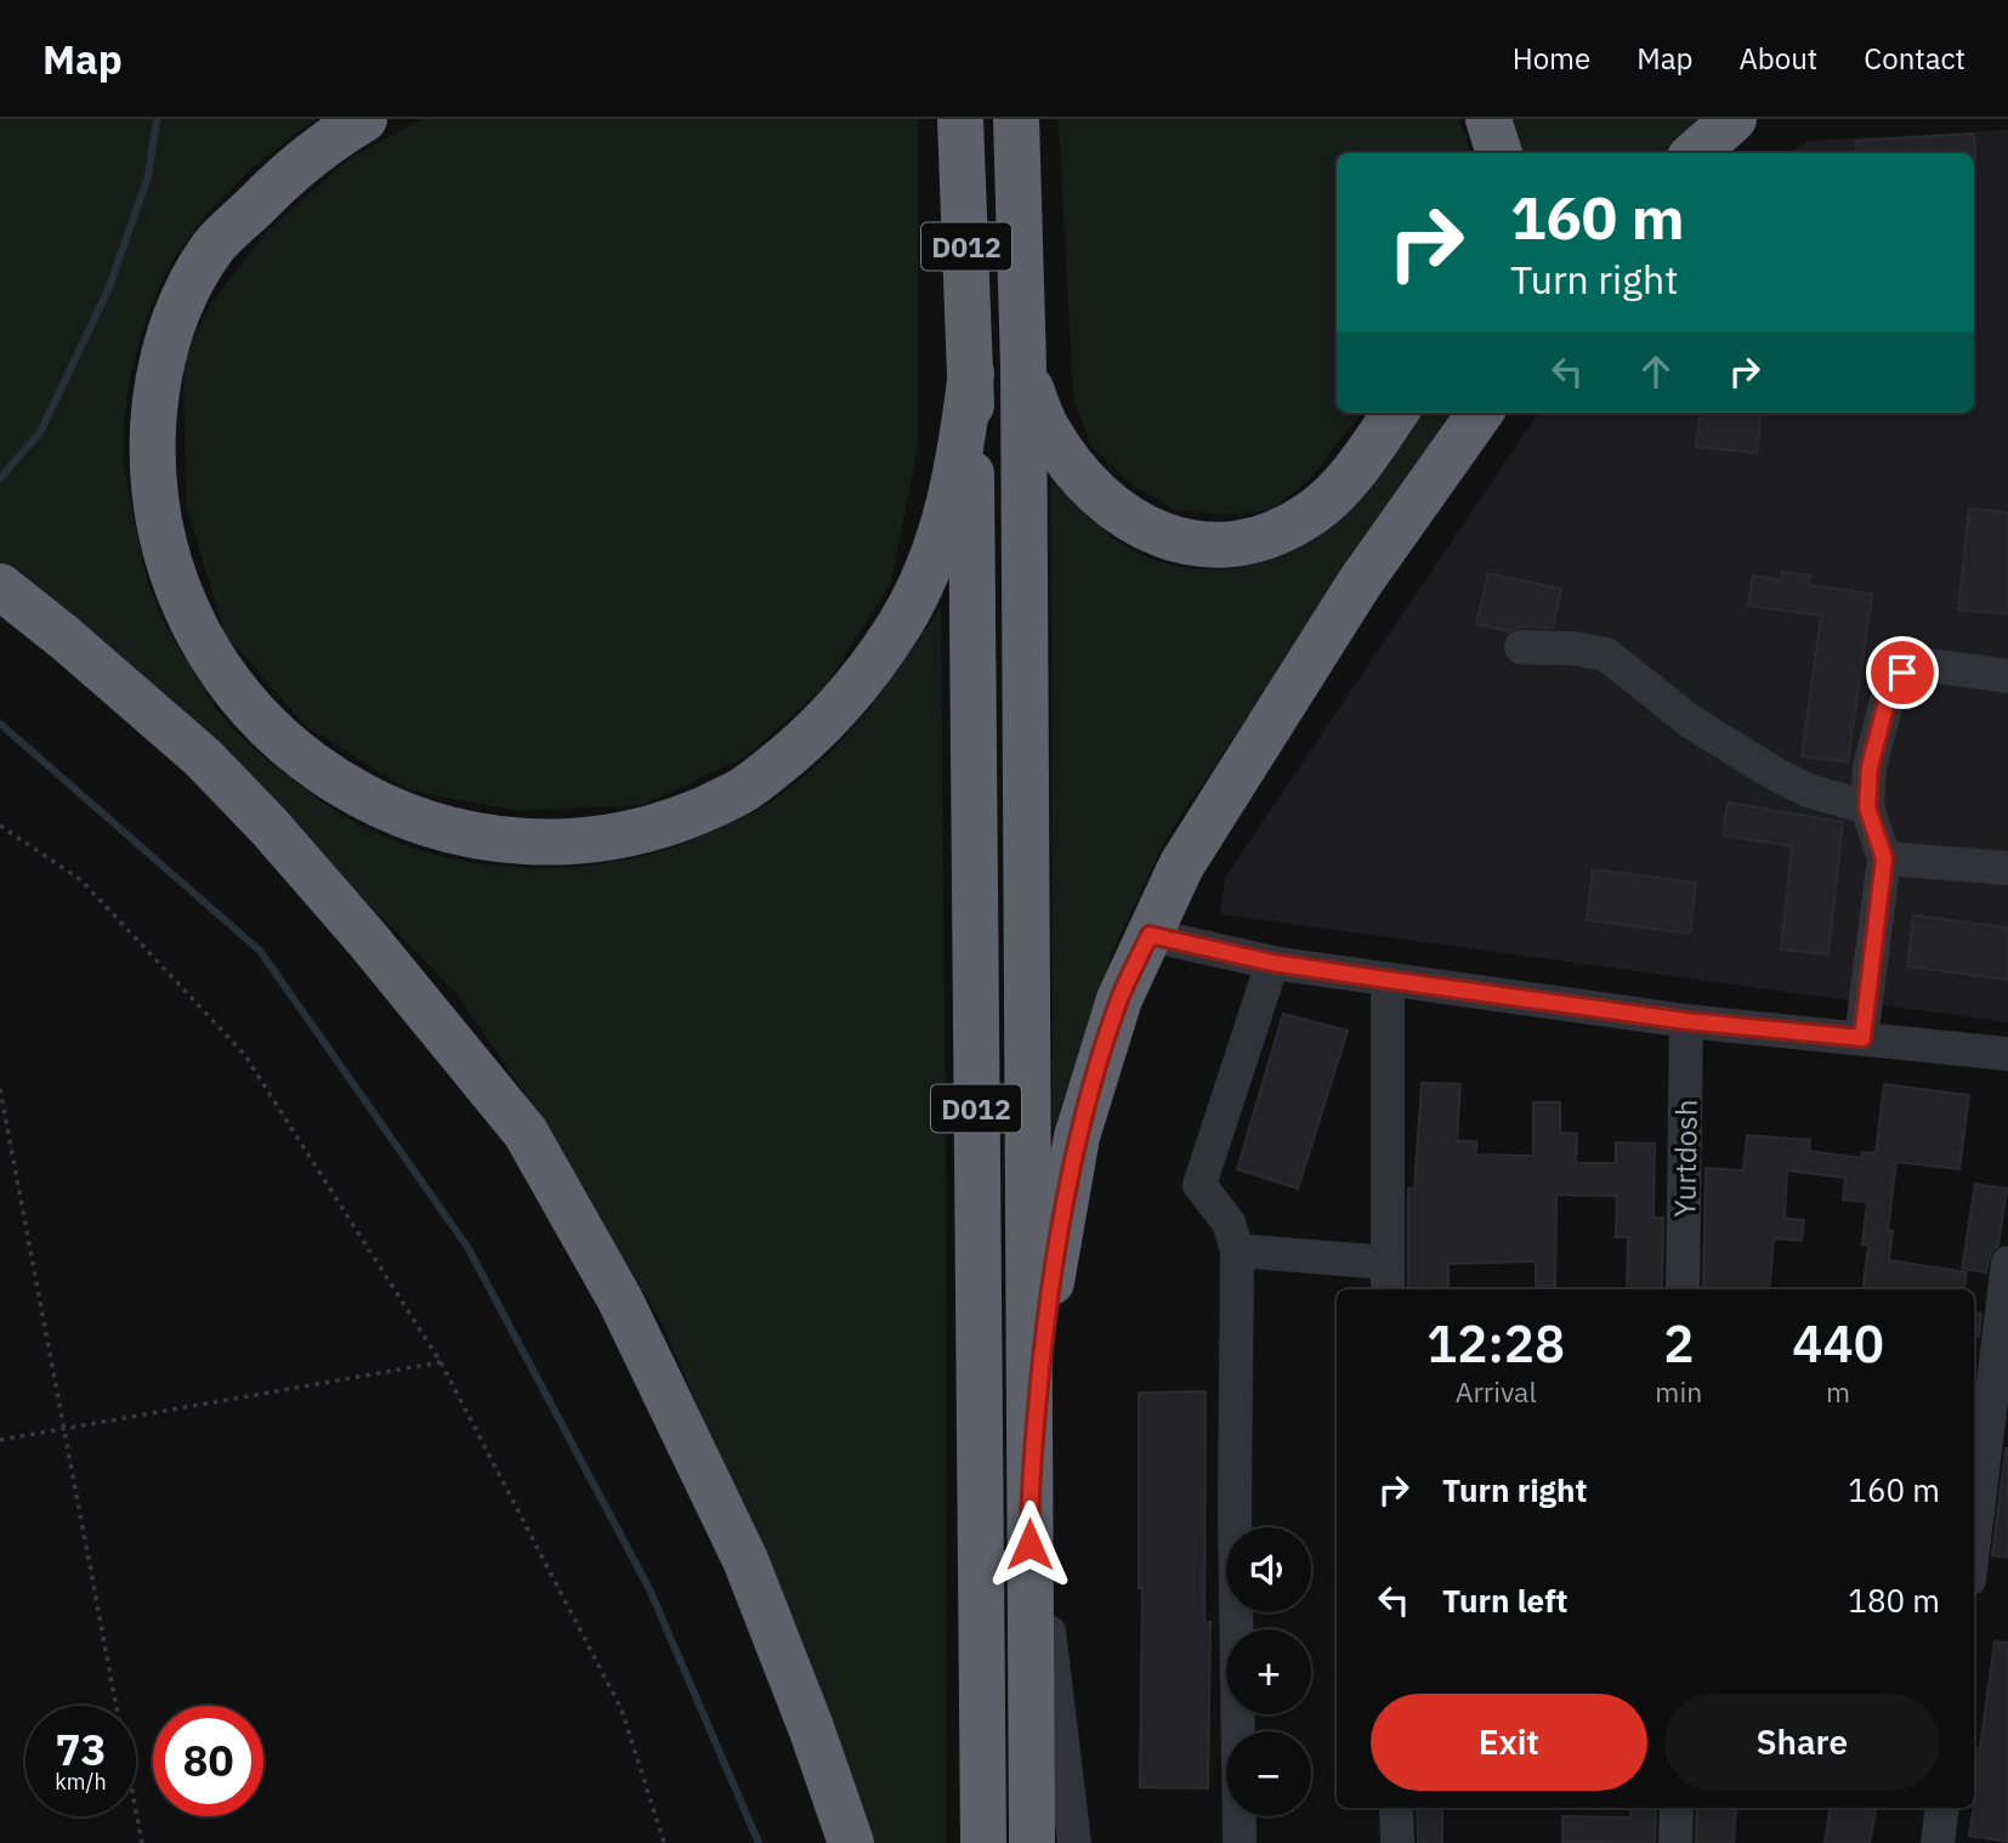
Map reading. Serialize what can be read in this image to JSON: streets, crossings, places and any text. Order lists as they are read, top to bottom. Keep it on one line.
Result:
{"streets":{"highway":["D012"],"street":["Yurtdosh"]},"page":{"header":"Map","nav":["Home","Map","About","Contact"],"turn":["160 m","Turn right"],"eta":["12:28","Arrival","2","min","440","m"],"list":[{"name":"Turn right","value":"160 m"},{"name":"Turn left","value":"180 m"}],"map_buttons":["+","−"],"buttons":["Exit","Share"],"speed":"73 km/h","limit":"80"}}
